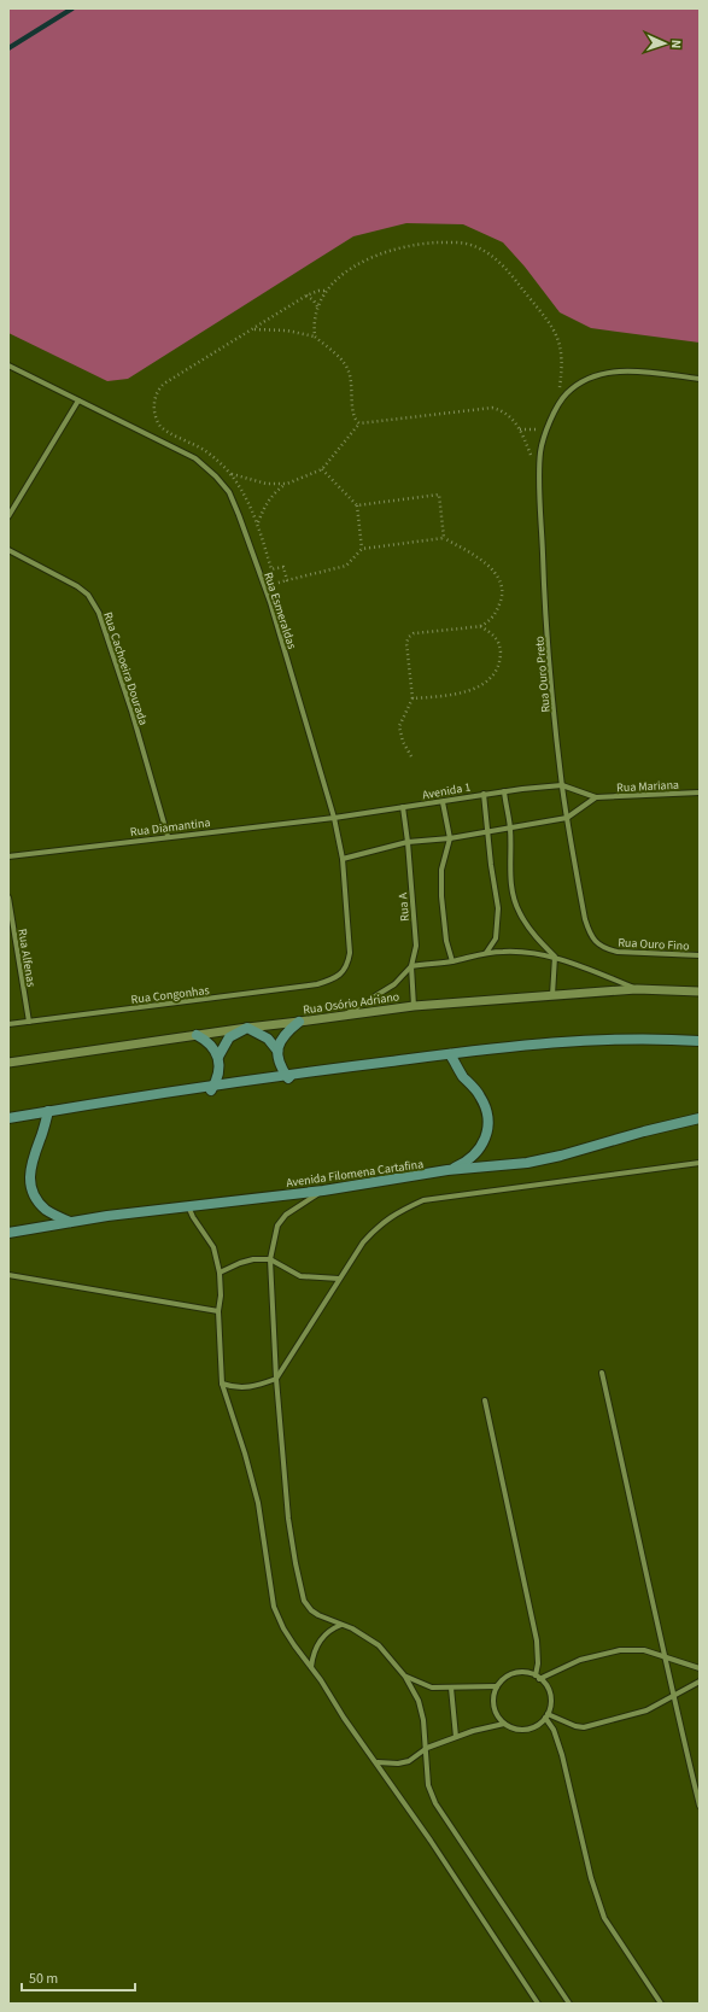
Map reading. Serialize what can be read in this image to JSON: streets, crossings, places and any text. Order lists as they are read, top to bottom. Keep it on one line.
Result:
{"streets":{"main road":["Avenida Filomena Cartafina"],"street":["Rua Esmeraldas","Rua Cachoeira Dourada","Rua Ouro Preto","Rua Mariana","Avenida 1","Rua Diamantina","Rua A","Rua Ouro Fino","Rua Alfenas","Rua Congonhas","Rua Osório Adriano"]},"crossings":[["Rua Esmeraldas","Avenida 1"],["Rua Esmeraldas","Rua Diamantina"],["Rua Esmeraldas","Rua Congonhas"],["Rua Cachoeira Dourada","Rua Diamantina"],["Rua Ouro Preto","Rua Mariana"],["Rua Ouro Preto","Avenida 1"],["Rua Ouro Preto","Rua Ouro Fino"],["Rua Mariana","Avenida 1"],["Avenida 1","Rua Diamantina"],["Avenida 1","Rua A"],["Rua A","Rua Osório Adriano"],["Rua Alfenas","Rua Congonhas"]],"scale_bar":"50 m","north":"right"}
